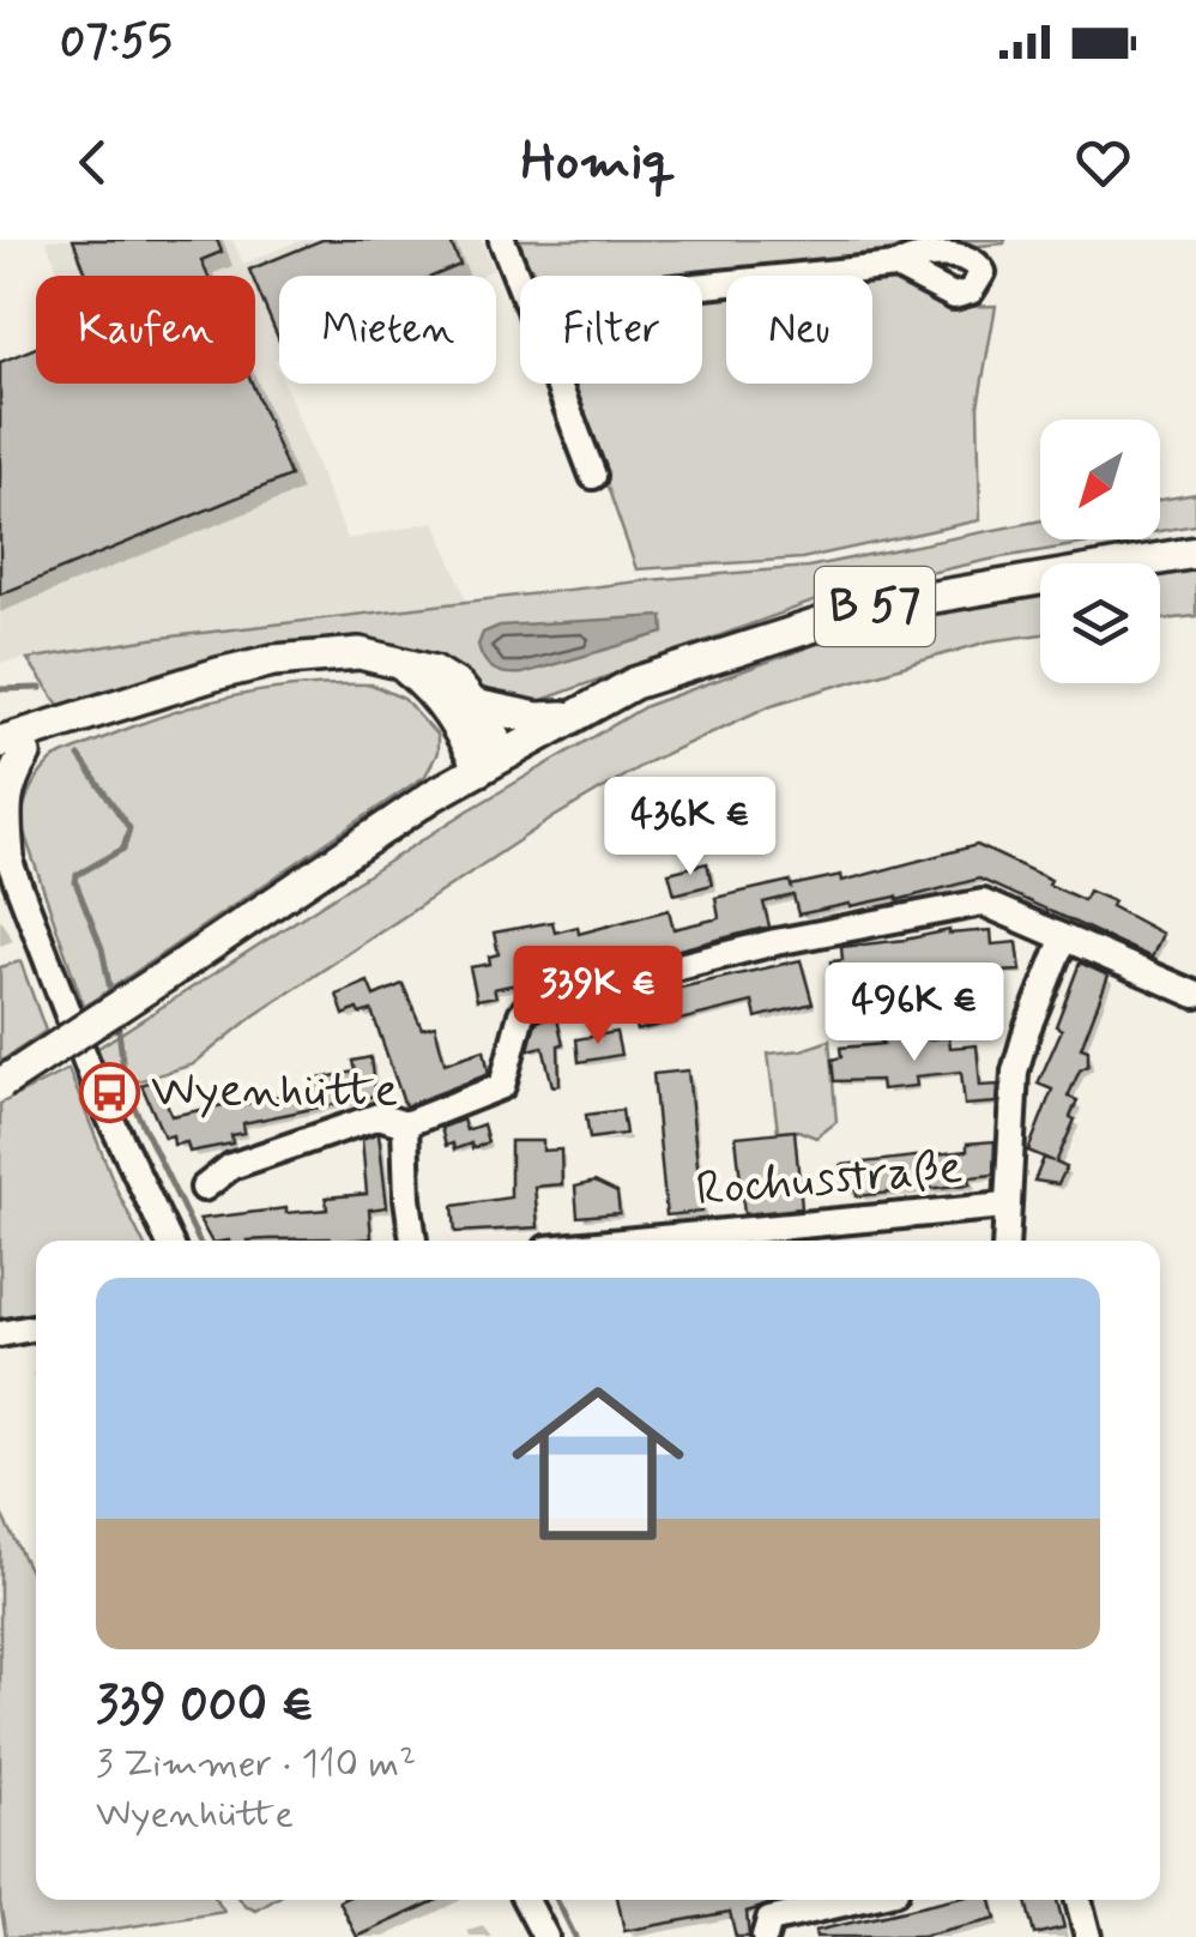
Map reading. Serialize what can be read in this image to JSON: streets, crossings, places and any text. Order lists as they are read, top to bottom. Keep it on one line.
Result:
{"streets":{"main road":["B 57"],"street":["Rochusstraße"]},"places":{"bus stop":["Wyenhütte"]},"north":"bottom left","page":{"status":"07:55","header":"Homiq","chip":["Kaufen","Mieten","Filter","Neu"],"price":["436K €","339K €","496K €"],"list":[{"name":"339 000 €","note":"3 Zimmer · 110 m² · Wyenhütte"}]}}
